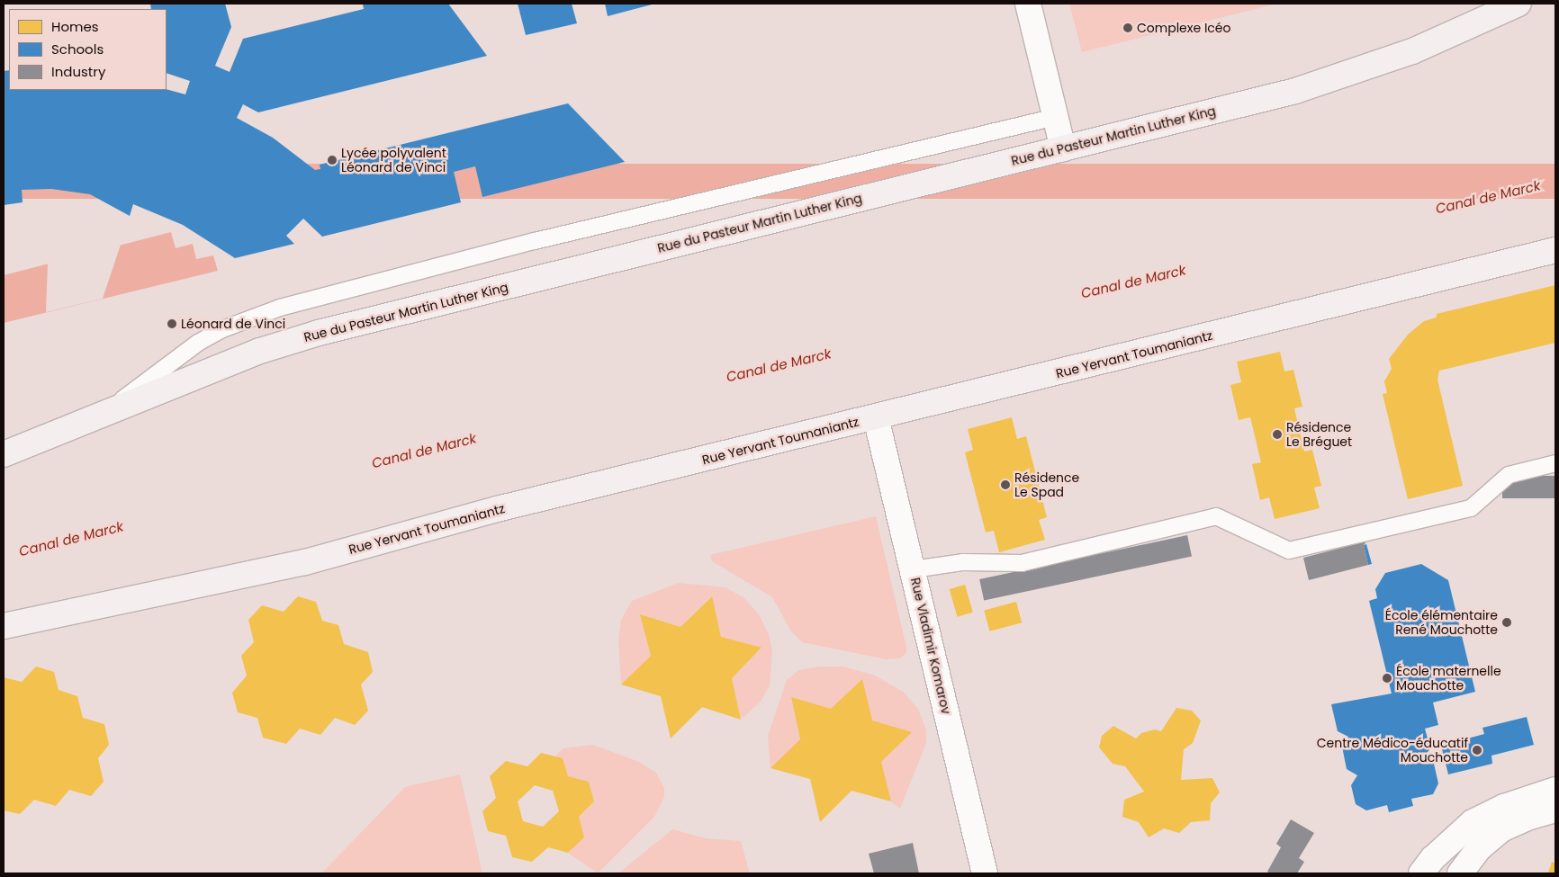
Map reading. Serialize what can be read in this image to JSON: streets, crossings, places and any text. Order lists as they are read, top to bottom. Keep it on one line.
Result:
{"streets":{"street":["Rue du Pasteur Martin Luther King","Rue Yervant Toumaniantz","Rue Vladimir Komarov"]},"crossings":[["Rue Yervant Toumaniantz","Rue Vladimir Komarov"]],"water":["Canal de Marck"],"places":["Complexe Icéo","Lycée polyvalent Léonard de Vinci","Léonard de Vinci","Résidence Le Bréguet","Résidence Le Spad","École élémentaire René Mouchotte","École maternelle Mouchotte","Centre Médico-éducatif Mouchotte"],"legend":["Homes","Schools","Industry"]}
